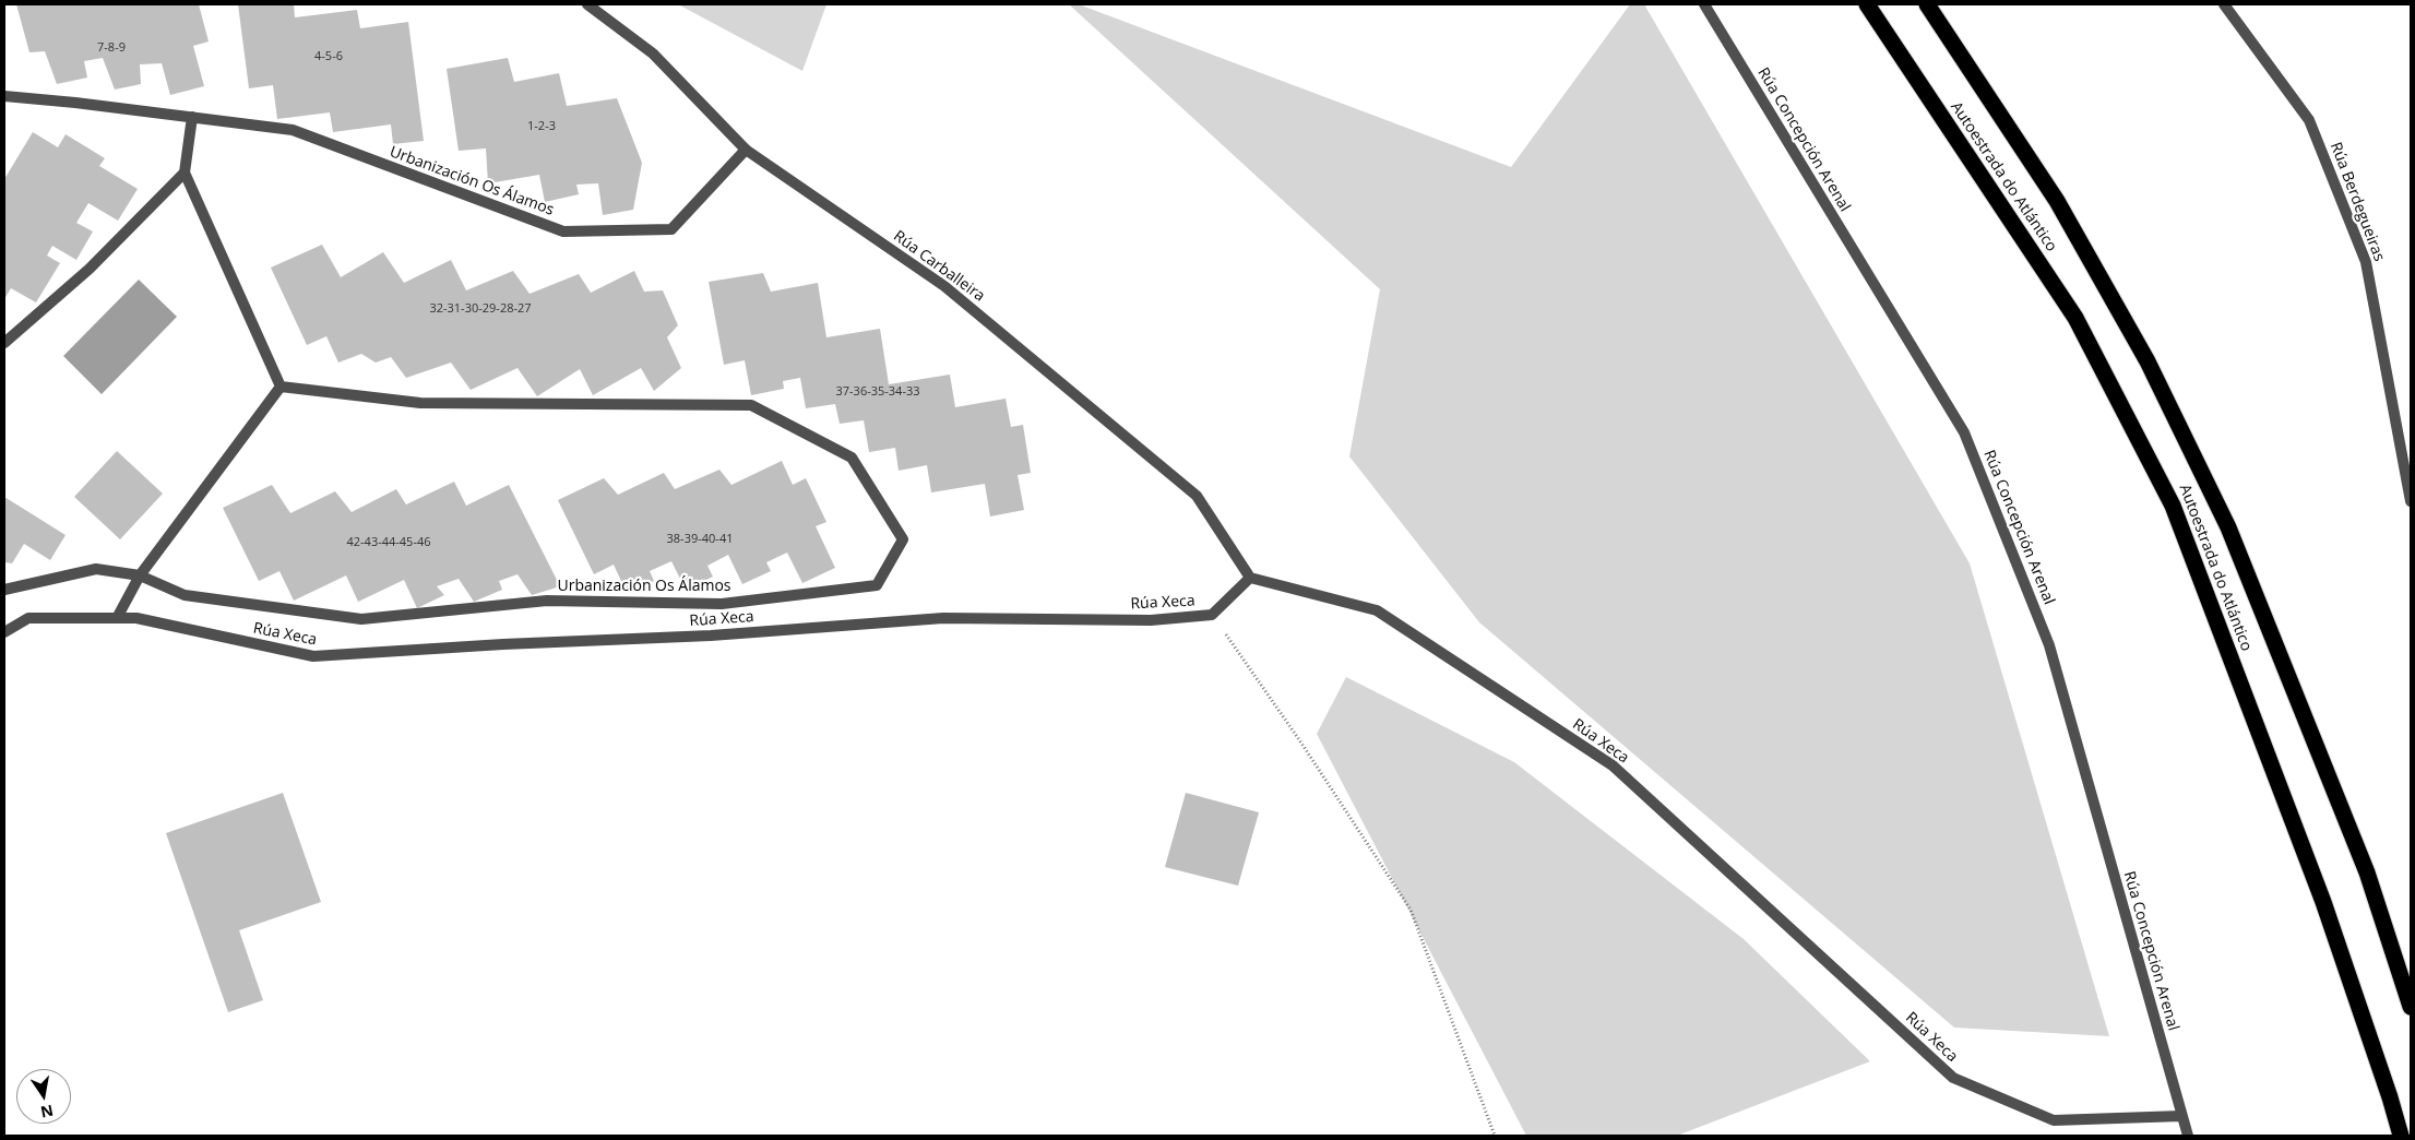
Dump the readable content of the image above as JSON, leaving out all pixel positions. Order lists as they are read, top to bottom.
{
  "streets": {
    "highway": ["Autoestrada do Atlántico"],
    "street": [
      "Rúa Concepción Arenal",
      "Urbanización Os Álamos",
      "Rúa Berdegueiras",
      "Rúa Carballeira",
      "Rúa Xeca"
    ]
  },
  "crossings": [
    ["Rúa Concepción Arenal", "Rúa Xeca"],
    ["Urbanización Os Álamos", "Rúa Carballeira"],
    ["Rúa Carballeira", "Rúa Xeca"]
  ],
  "house_numbers": [
    "7-8-9",
    "4-5-6",
    "1-2-3",
    "32-31-30-29-28-27",
    "37-36-35-34-33",
    "38-39-40-41",
    "42-43-44-45-46"
  ],
  "north": "bottom"
}
